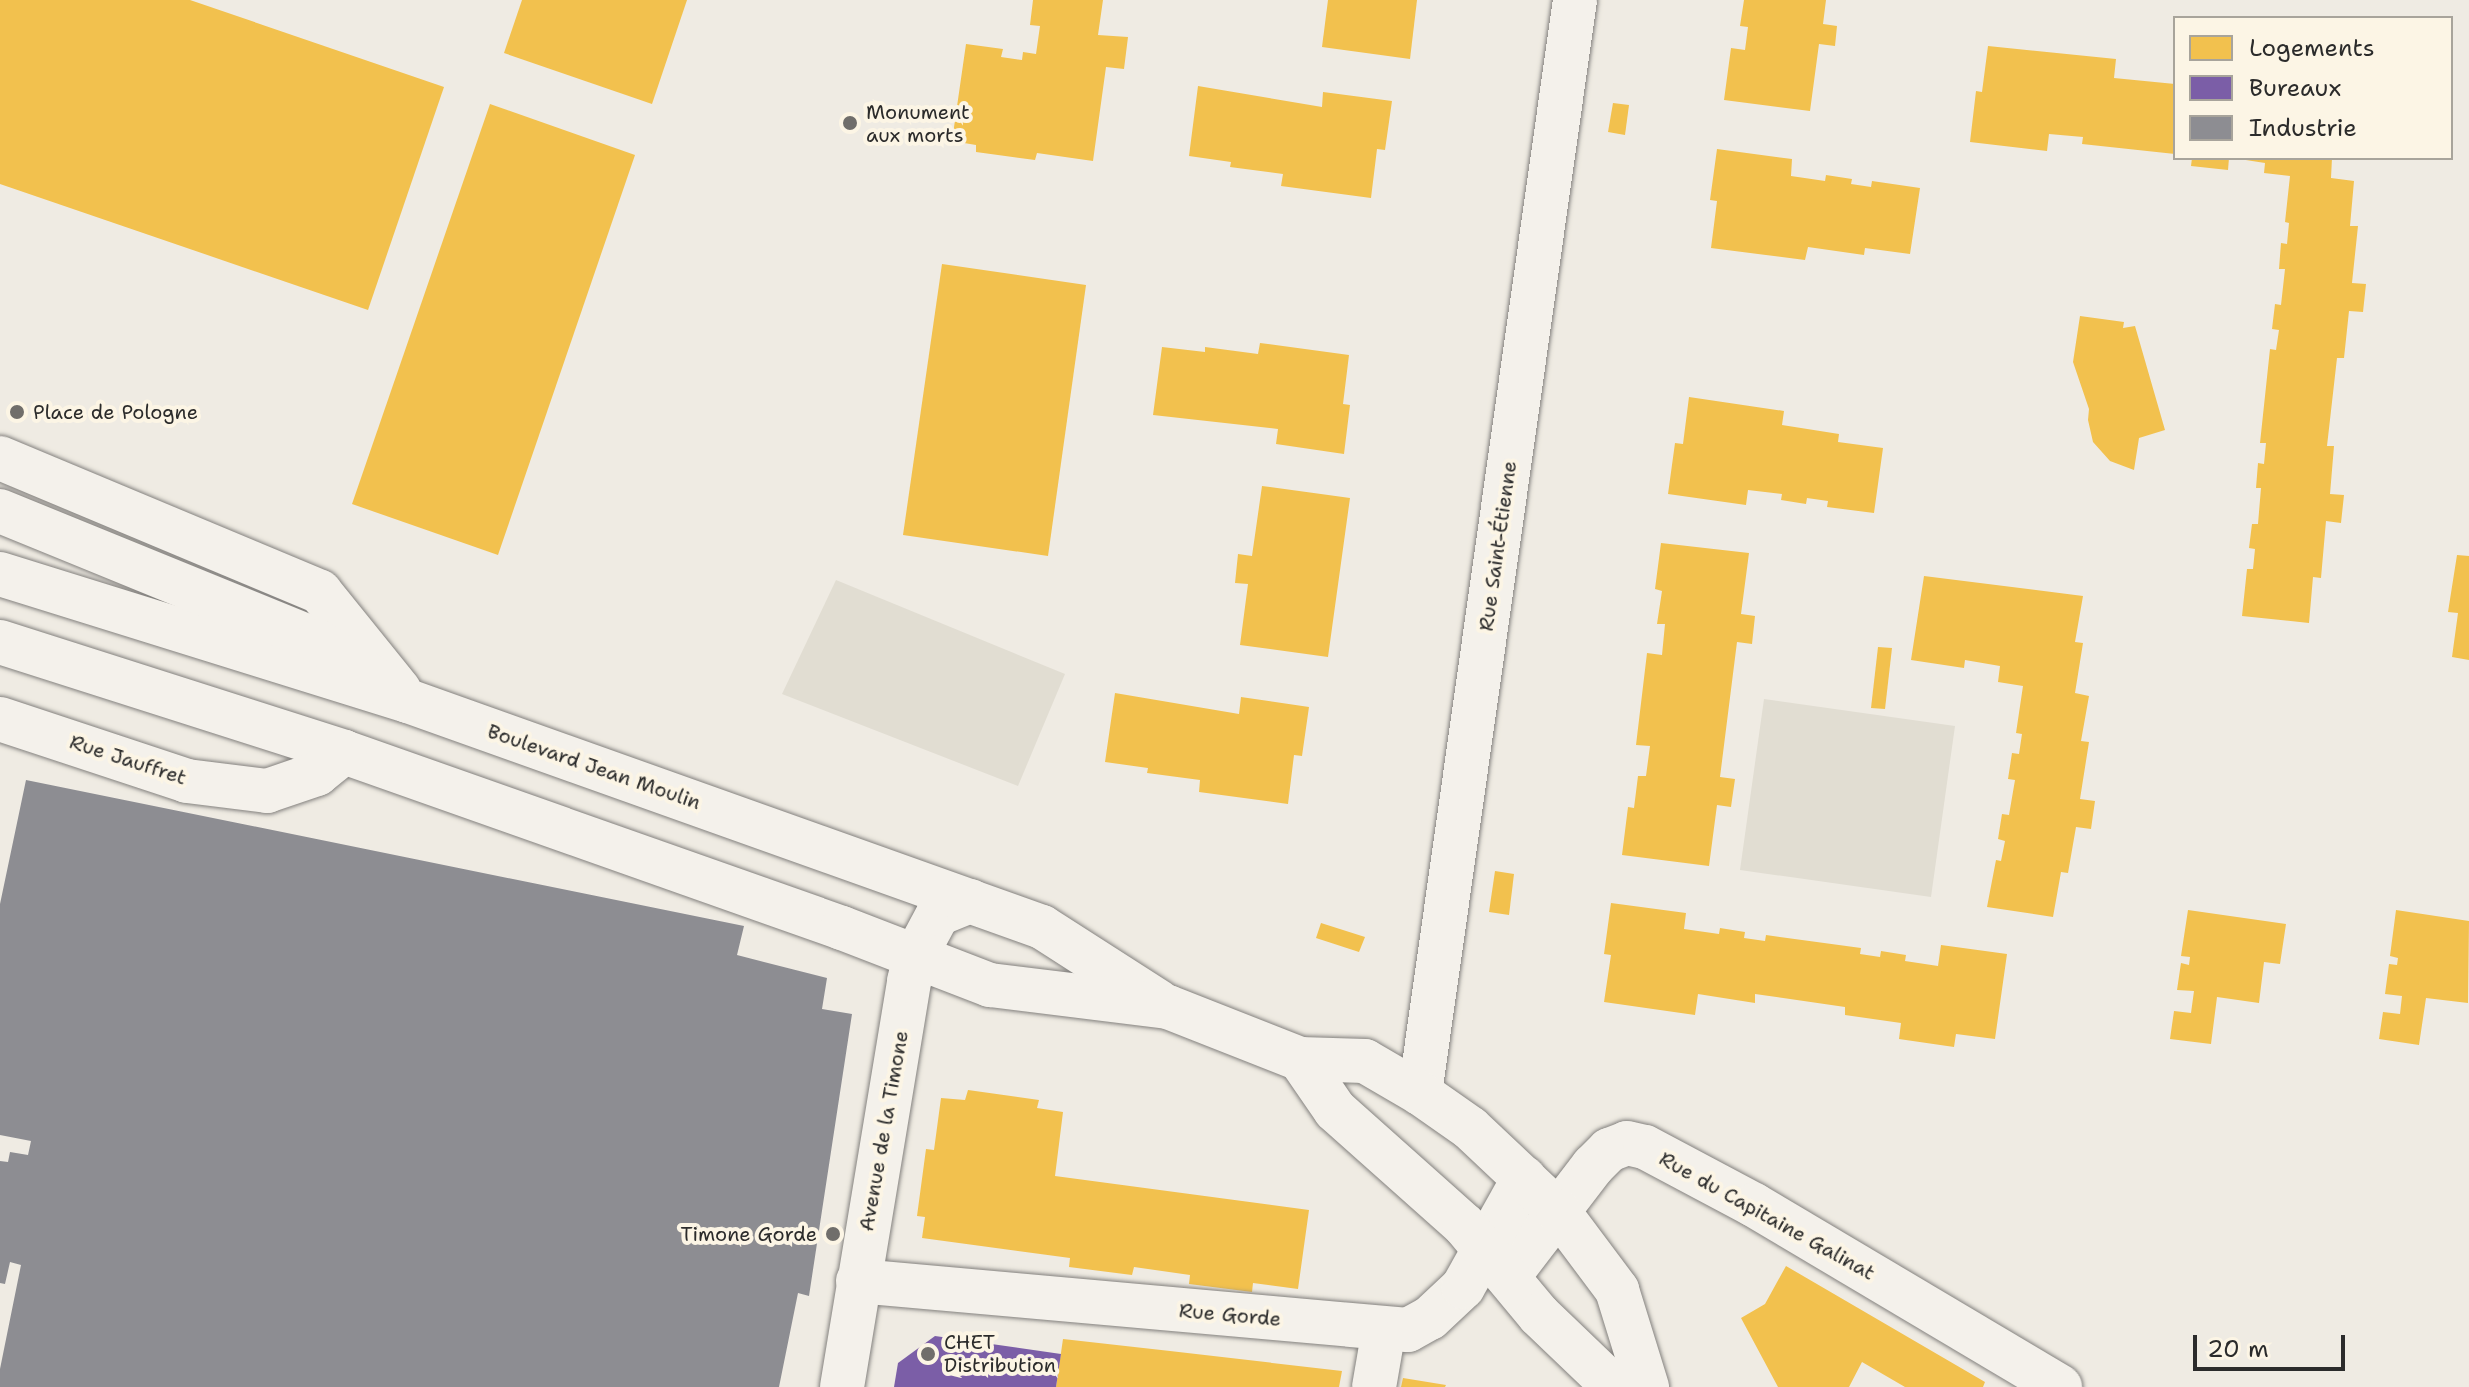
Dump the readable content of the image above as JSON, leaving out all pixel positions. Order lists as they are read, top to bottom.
{
  "streets": {
    "main road": [
      "Rue Saint-Étienne",
      "Rue Jauffret",
      "Boulevard Jean Moulin",
      "Avenue de la Timone",
      "Rue du Capitaine Galinat",
      "Rue Gorde"
    ]
  },
  "crossings": [
    ["Rue Saint-Étienne", "Boulevard Jean Moulin"],
    ["Rue Jauffret", "Boulevard Jean Moulin"],
    ["Boulevard Jean Moulin", "Avenue de la Timone"],
    ["Boulevard Jean Moulin", "Rue du Capitaine Galinat"],
    ["Boulevard Jean Moulin", "Rue Gorde"],
    ["Avenue de la Timone", "Rue Gorde"],
    ["Rue du Capitaine Galinat", "Rue Gorde"]
  ],
  "places": [
    "Monument aux morts",
    "Place de Pologne",
    "Timone Gorde",
    "CHET Distribution"
  ],
  "legend": ["Logements", "Bureaux", "Industrie"],
  "scale_bar": "20 m"
}
